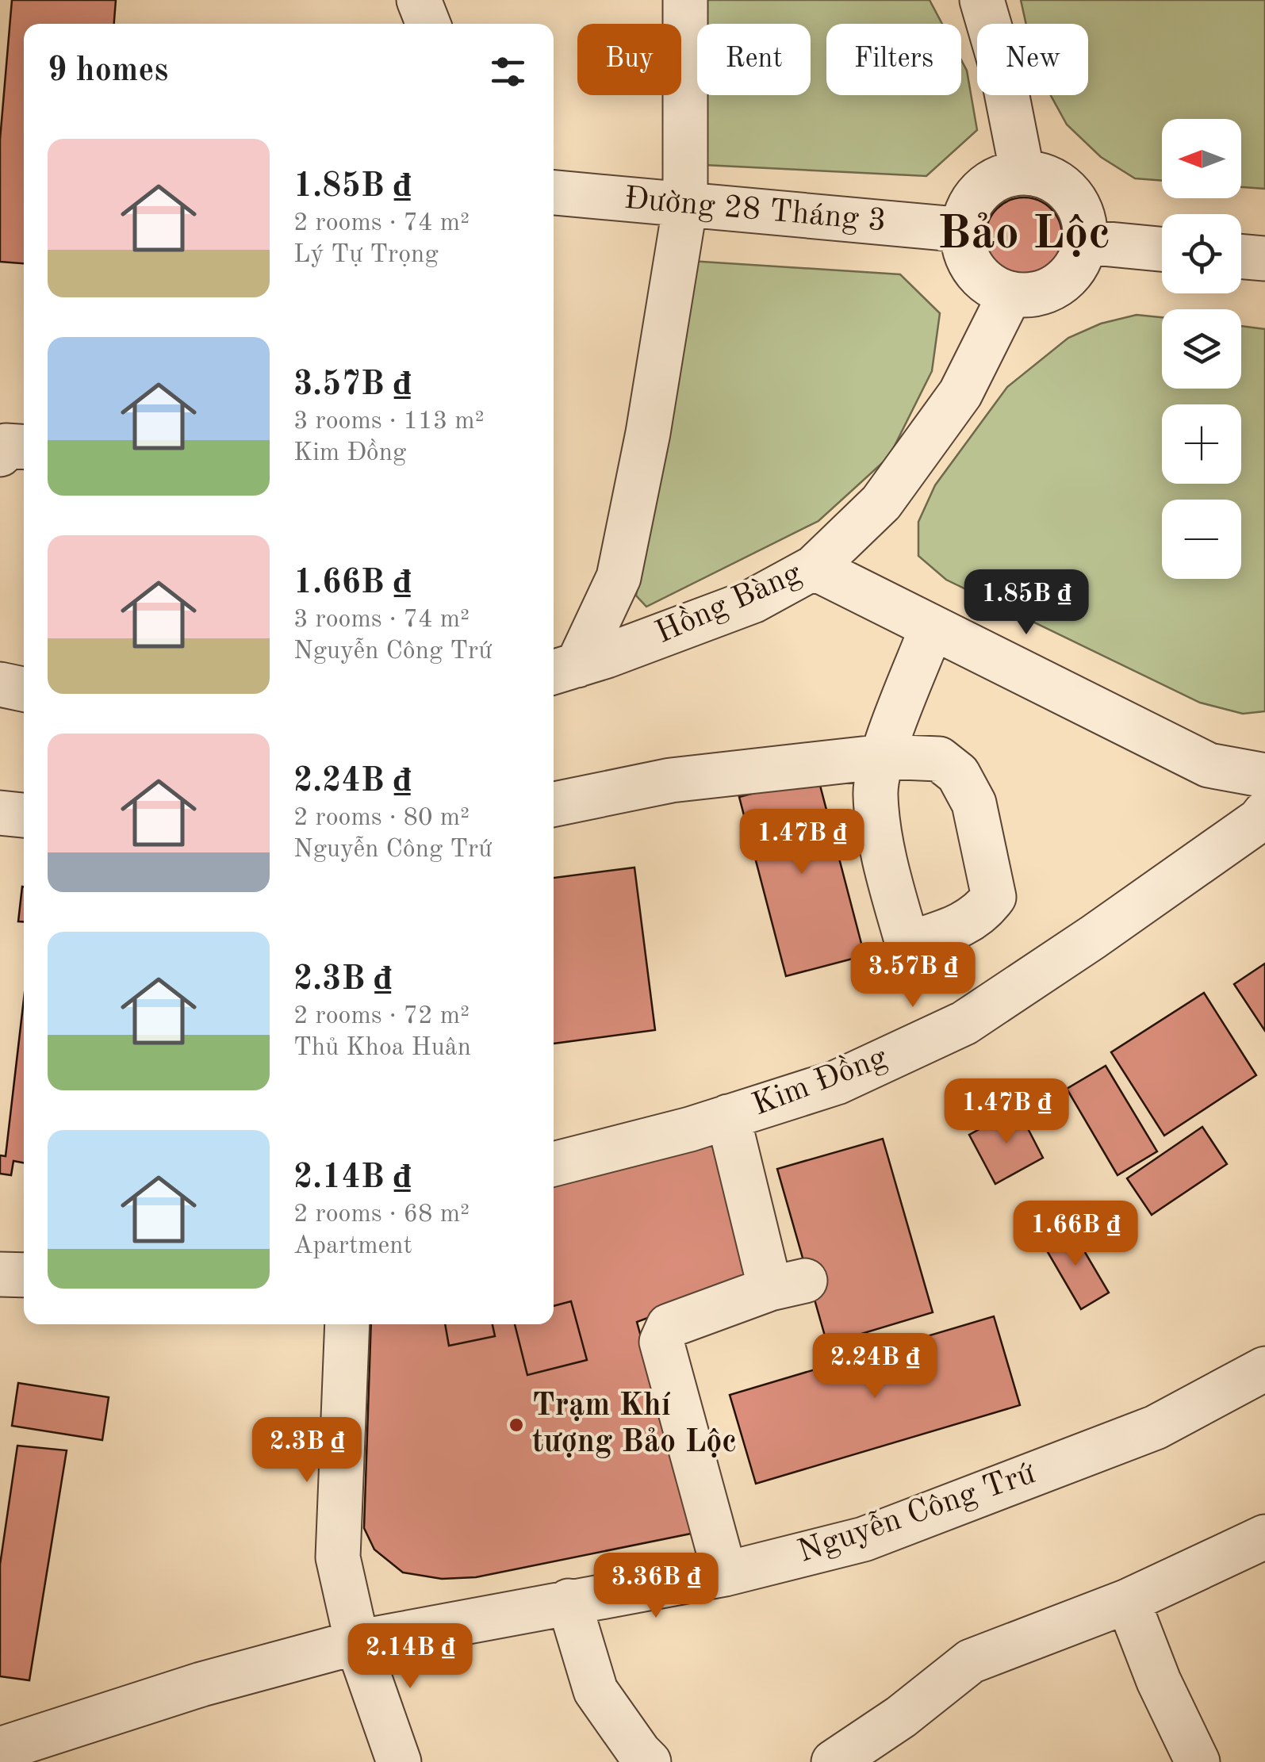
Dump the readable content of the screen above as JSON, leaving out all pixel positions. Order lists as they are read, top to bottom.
{
  "streets": {
    "street": [
      "Đường 28 Tháng 3",
      "Hồng Bàng",
      "Kim Đồng",
      "Nguyễn Công Trứ"
    ]
  },
  "crossings": [
    ["Đường 28 Tháng 3", "Hồng Bàng"]
  ],
  "districts": ["Bảo Lộc"],
  "places": ["Trạm Khí tượng Bảo Lộc"],
  "north": "left",
  "page": {
    "chip": [
      "Buy",
      "Rent",
      "Filters",
      "New"
    ],
    "heading": "9 homes",
    "map_buttons": ["+", "−"],
    "list": [
      {
        "name": "1.85B ₫",
        "note": "2 rooms · 74 m² · Lý Tự Trọng"
      },
      {
        "name": "3.57B ₫",
        "note": "3 rooms · 113 m² · Kim Đồng"
      },
      {
        "name": "1.66B ₫",
        "note": "3 rooms · 74 m² · Nguyễn Công Trứ"
      },
      {
        "name": "2.24B ₫",
        "note": "2 rooms · 80 m² · Nguyễn Công Trứ"
      },
      {
        "name": "2.3B ₫",
        "note": "2 rooms · 72 m² · Thủ Khoa Huân"
      },
      {
        "name": "2.14B ₫",
        "note": "2 rooms · 68 m² · Apartment"
      }
    ],
    "price": [
      "1.85B ₫",
      "1.47B ₫",
      "3.57B ₫",
      "1.47B ₫",
      "1.66B ₫",
      "2.24B ₫",
      "2.3B ₫",
      "3.36B ₫",
      "2.14B ₫"
    ]
  }
}
